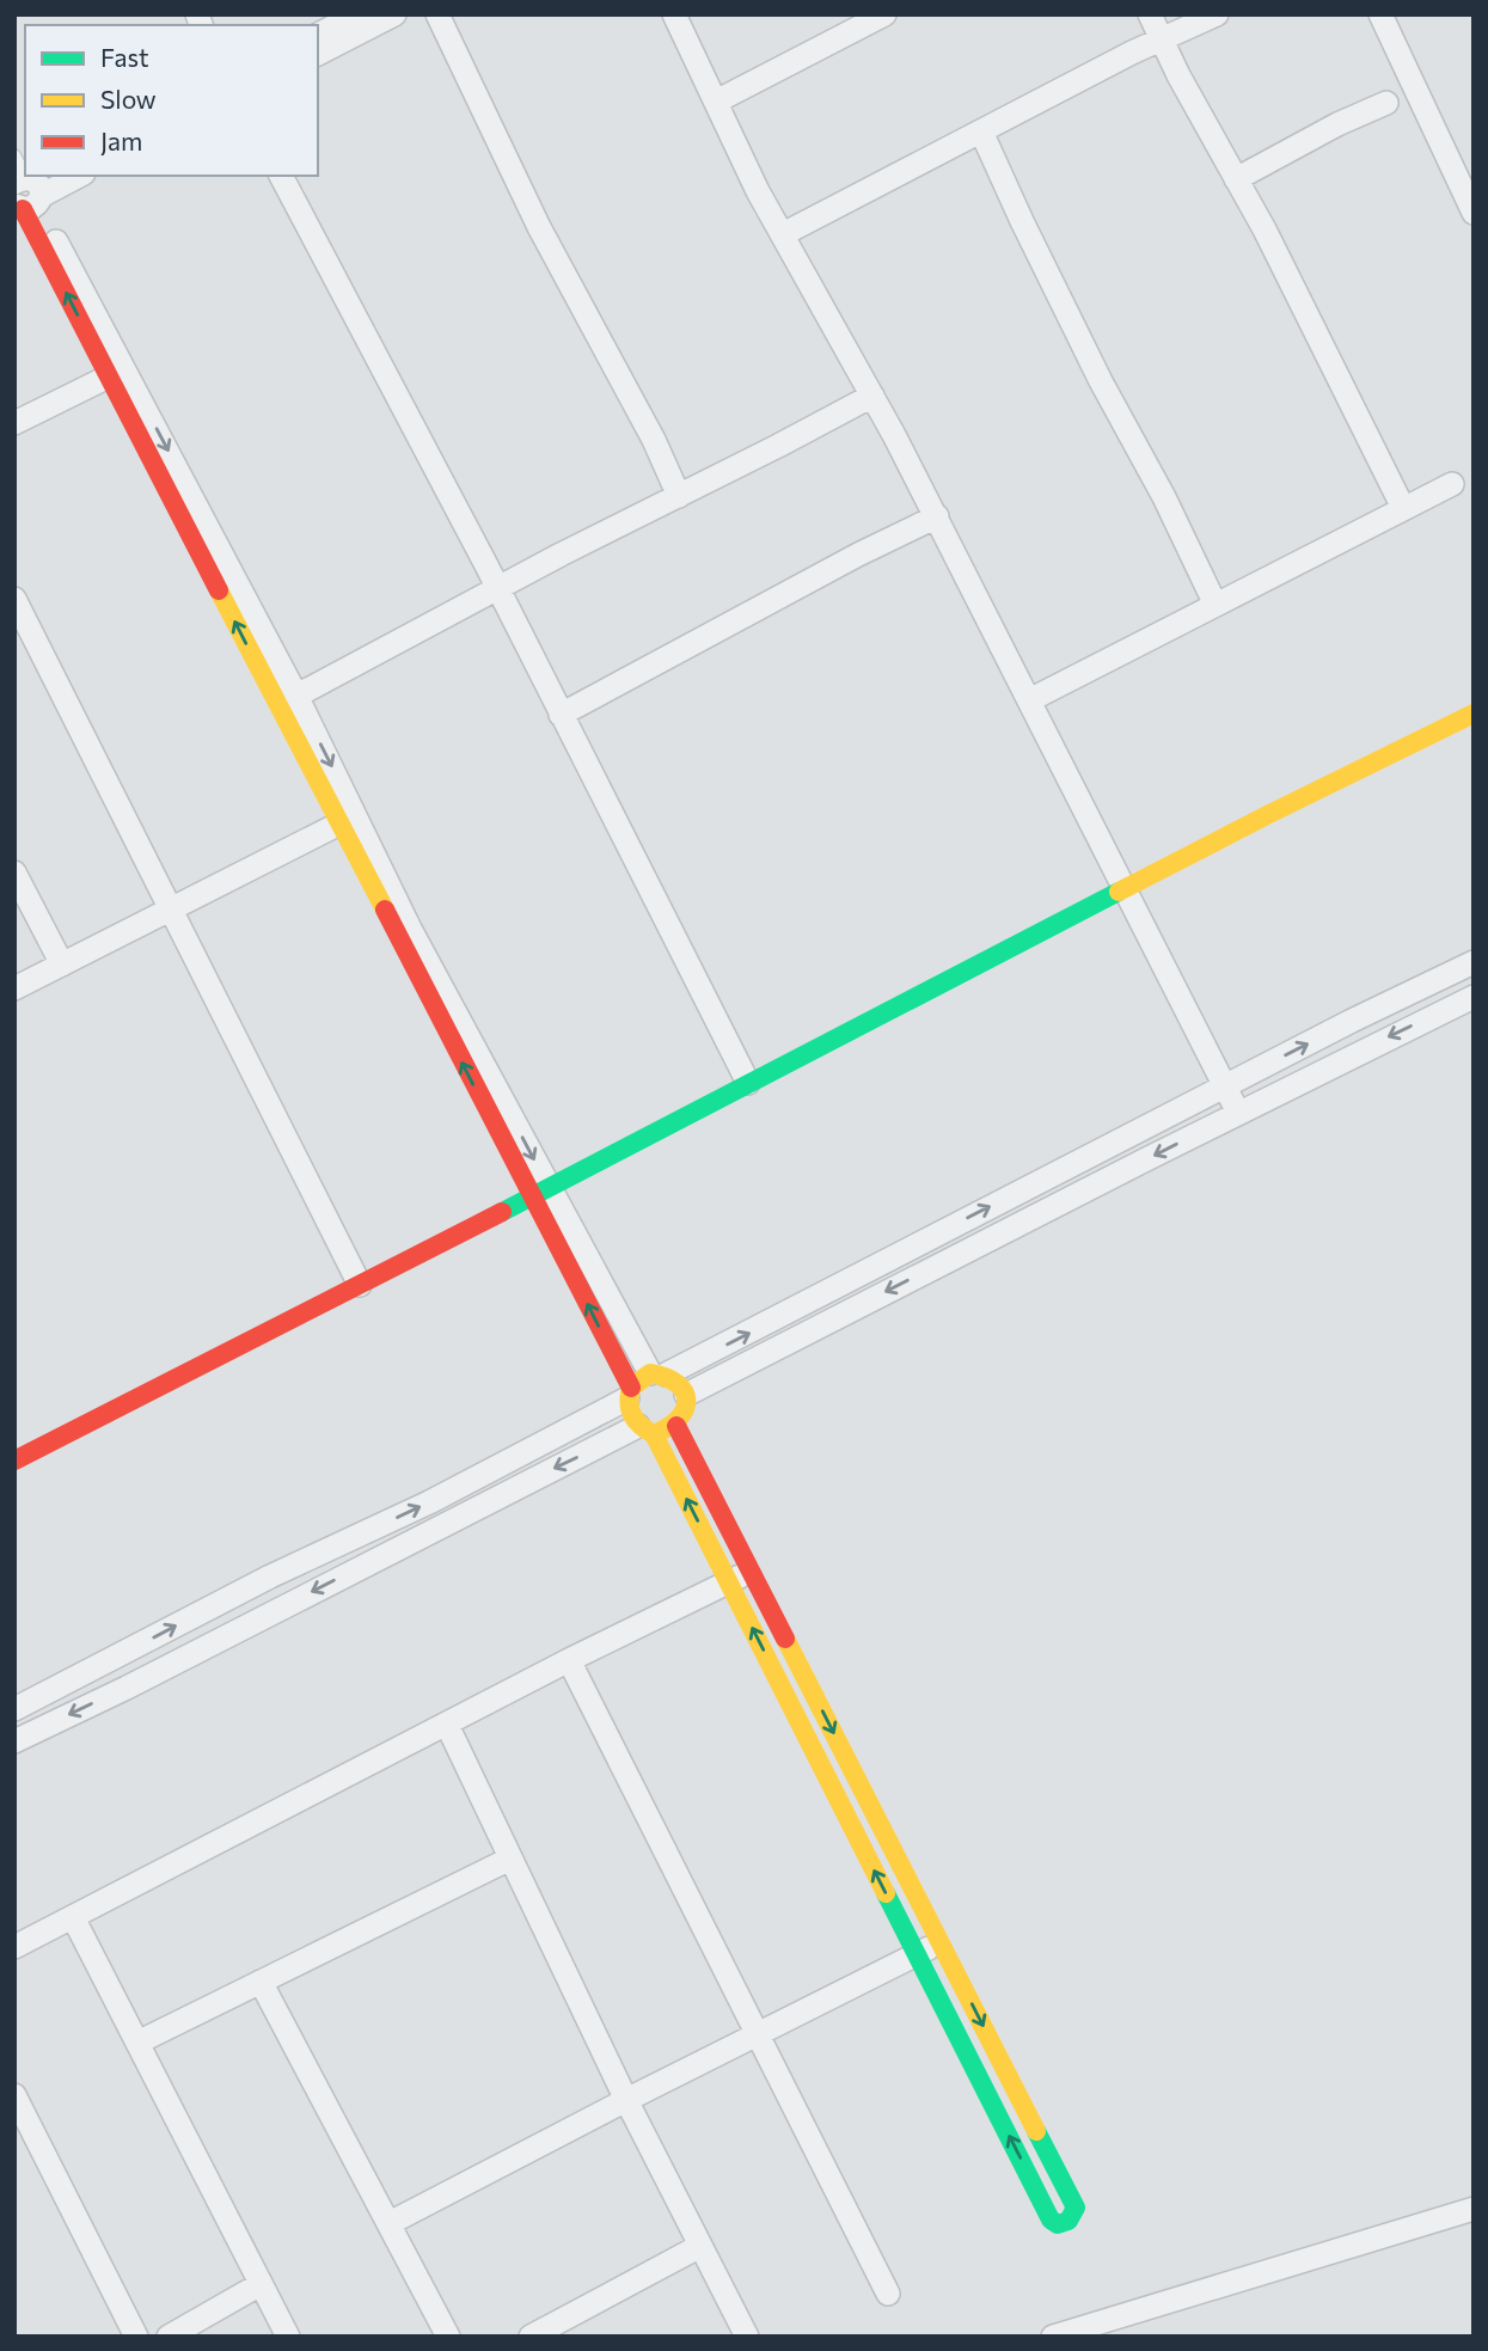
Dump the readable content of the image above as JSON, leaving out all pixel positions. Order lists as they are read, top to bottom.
{
  "legend": ["Fast", "Slow", "Jam"]
}
